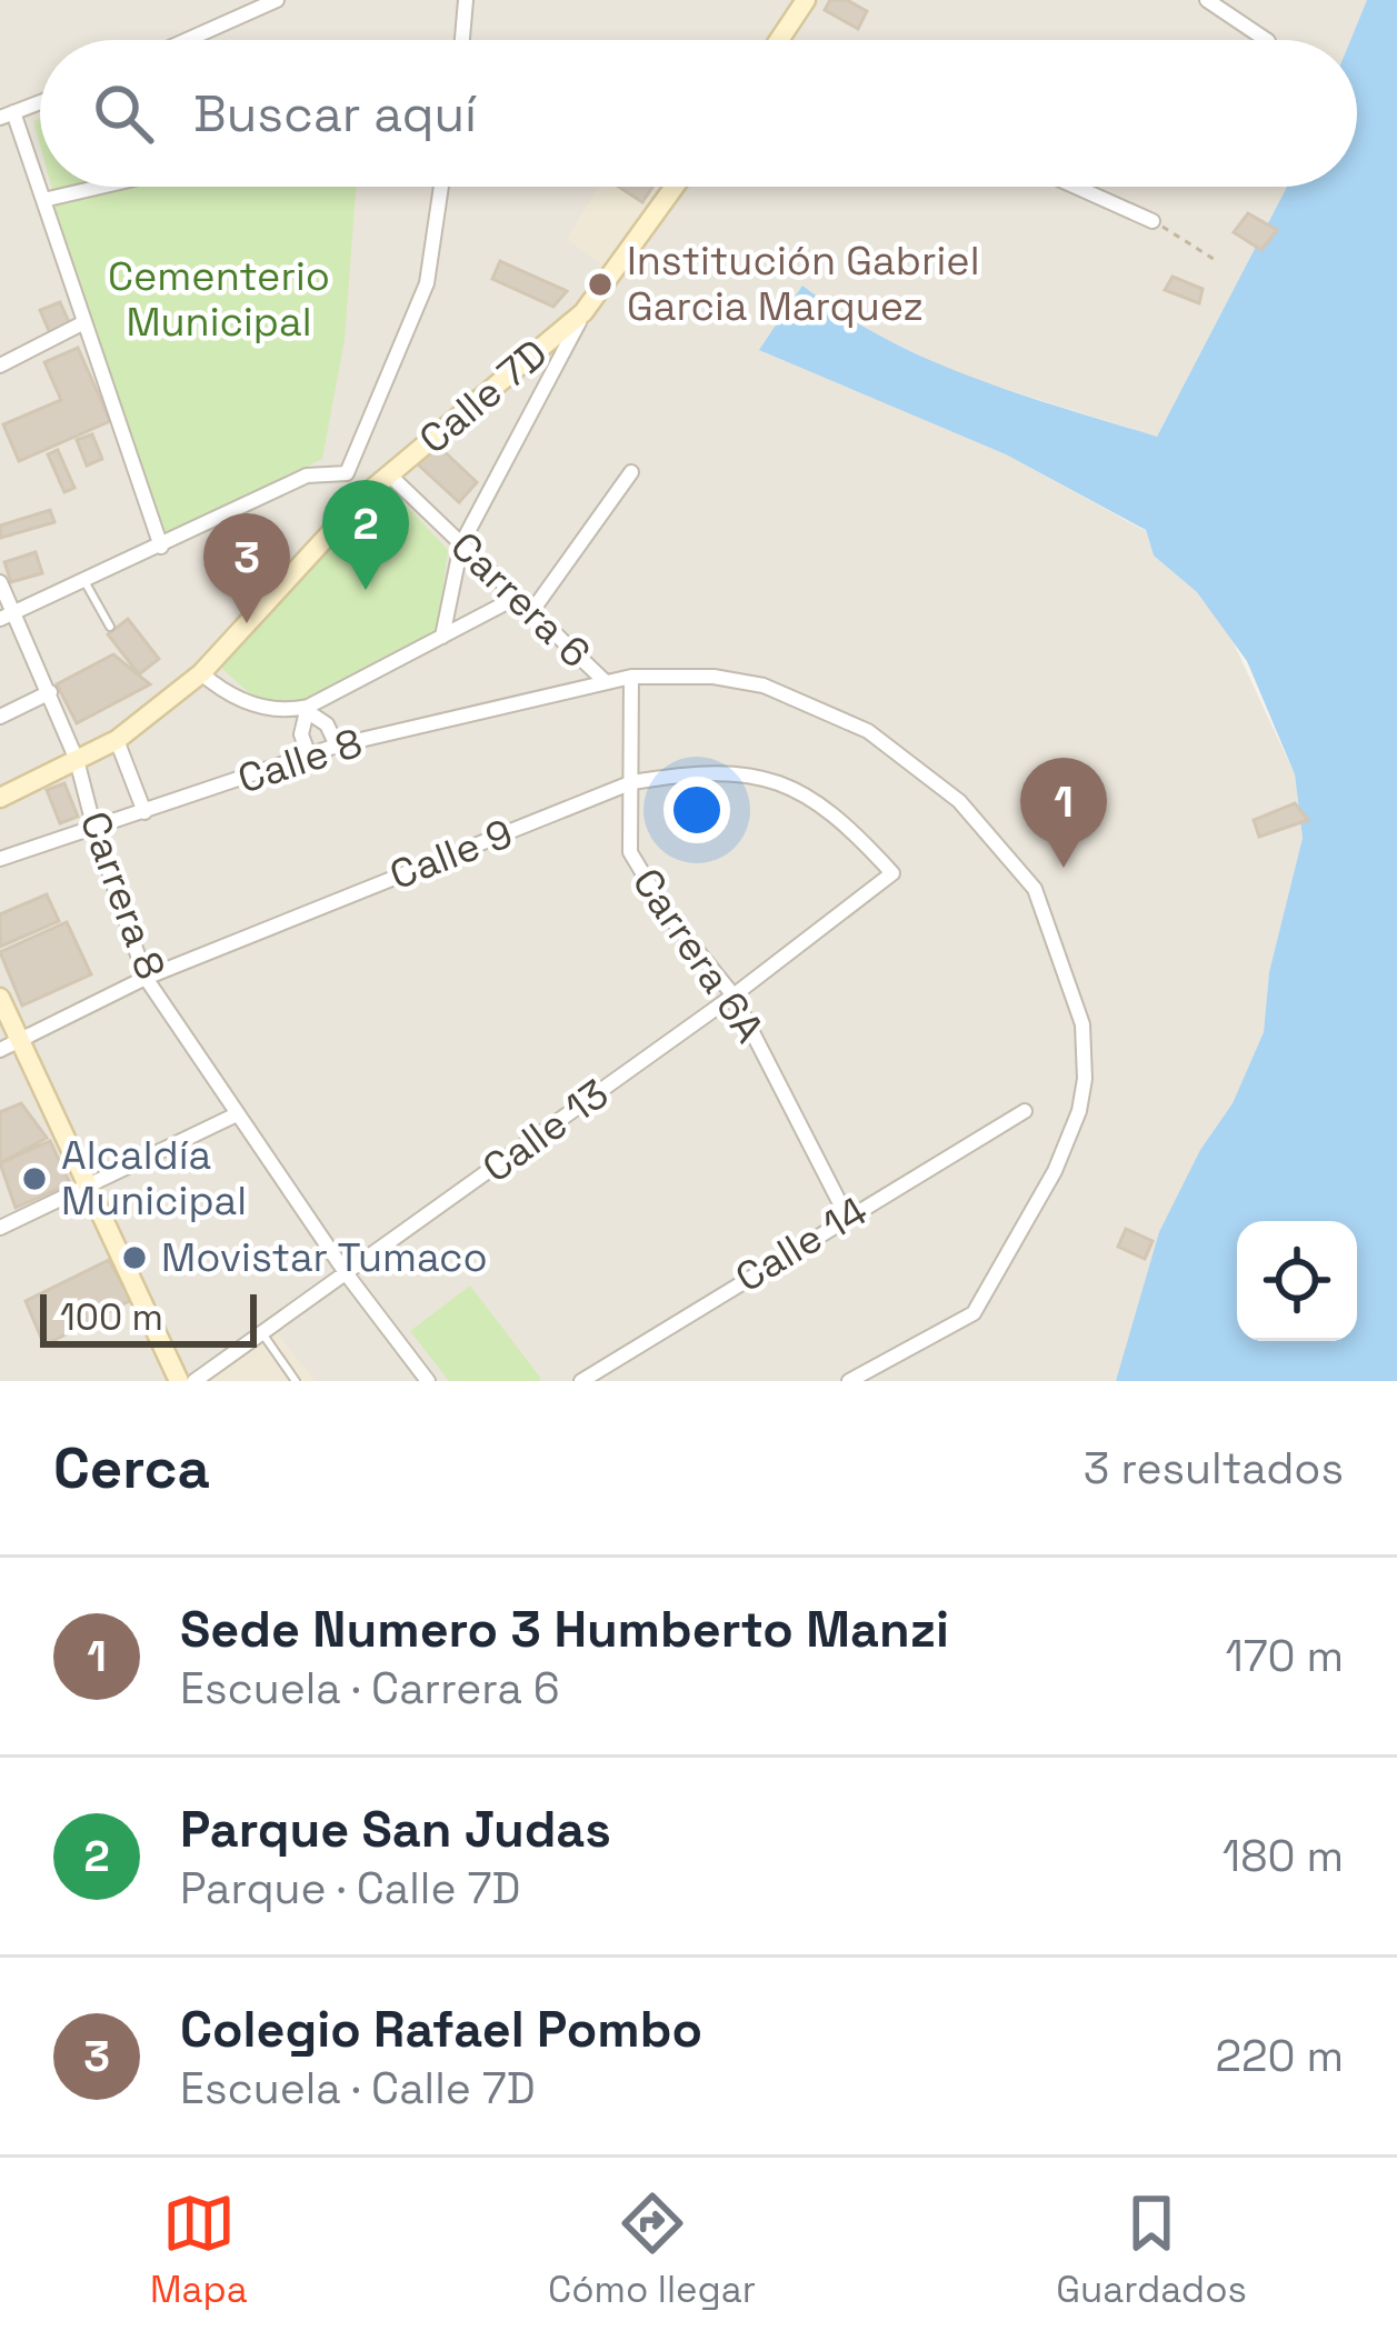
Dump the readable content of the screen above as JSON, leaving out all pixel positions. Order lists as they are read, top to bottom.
{
  "streets": {
    "main road": ["Calle 7D"],
    "street": [
      "Carrera 6",
      "Calle 8",
      "Calle 9",
      "Carrera 8",
      "Carrera 6A",
      "Calle 13",
      "Calle 14"
    ]
  },
  "crossings": [
    ["Calle 7D", "Carrera 6"],
    ["Calle 7D", "Carrera 8"],
    ["Carrera 6", "Calle 8"],
    ["Carrera 6", "Carrera 6A"],
    ["Calle 8", "Carrera 8"],
    ["Calle 9", "Carrera 8"],
    ["Calle 9", "Carrera 6A"],
    ["Calle 9", "Calle 13"],
    ["Carrera 8", "Calle 13"],
    ["Carrera 6A", "Calle 13"],
    ["Carrera 6A", "Calle 14"]
  ],
  "parks": ["Cementerio Municipal"],
  "places": ["Institución Gabriel Garcia Marquez", "Alcaldía Municipal", "Movistar Tumaco"],
  "scale_bar": "100 m",
  "page": {
    "search": "Buscar aquí",
    "pins": ["2", "3", "1"],
    "scale": "100 m",
    "heading": ["Cerca", "3 resultados"],
    "list": [
      {
        "mark": "1",
        "name": "Sede Numero 3 Humberto Manzi",
        "note": "Escuela · Carrera 6",
        "value": "170 m"
      },
      {
        "mark": "2",
        "name": "Parque San Judas",
        "note": "Parque · Calle 7D",
        "value": "180 m"
      },
      {
        "mark": "3",
        "name": "Colegio Rafael Pombo",
        "note": "Escuela · Calle 7D",
        "value": "220 m"
      }
    ],
    "nav": ["Mapa", "Cómo llegar", "Guardados"]
  }
}
